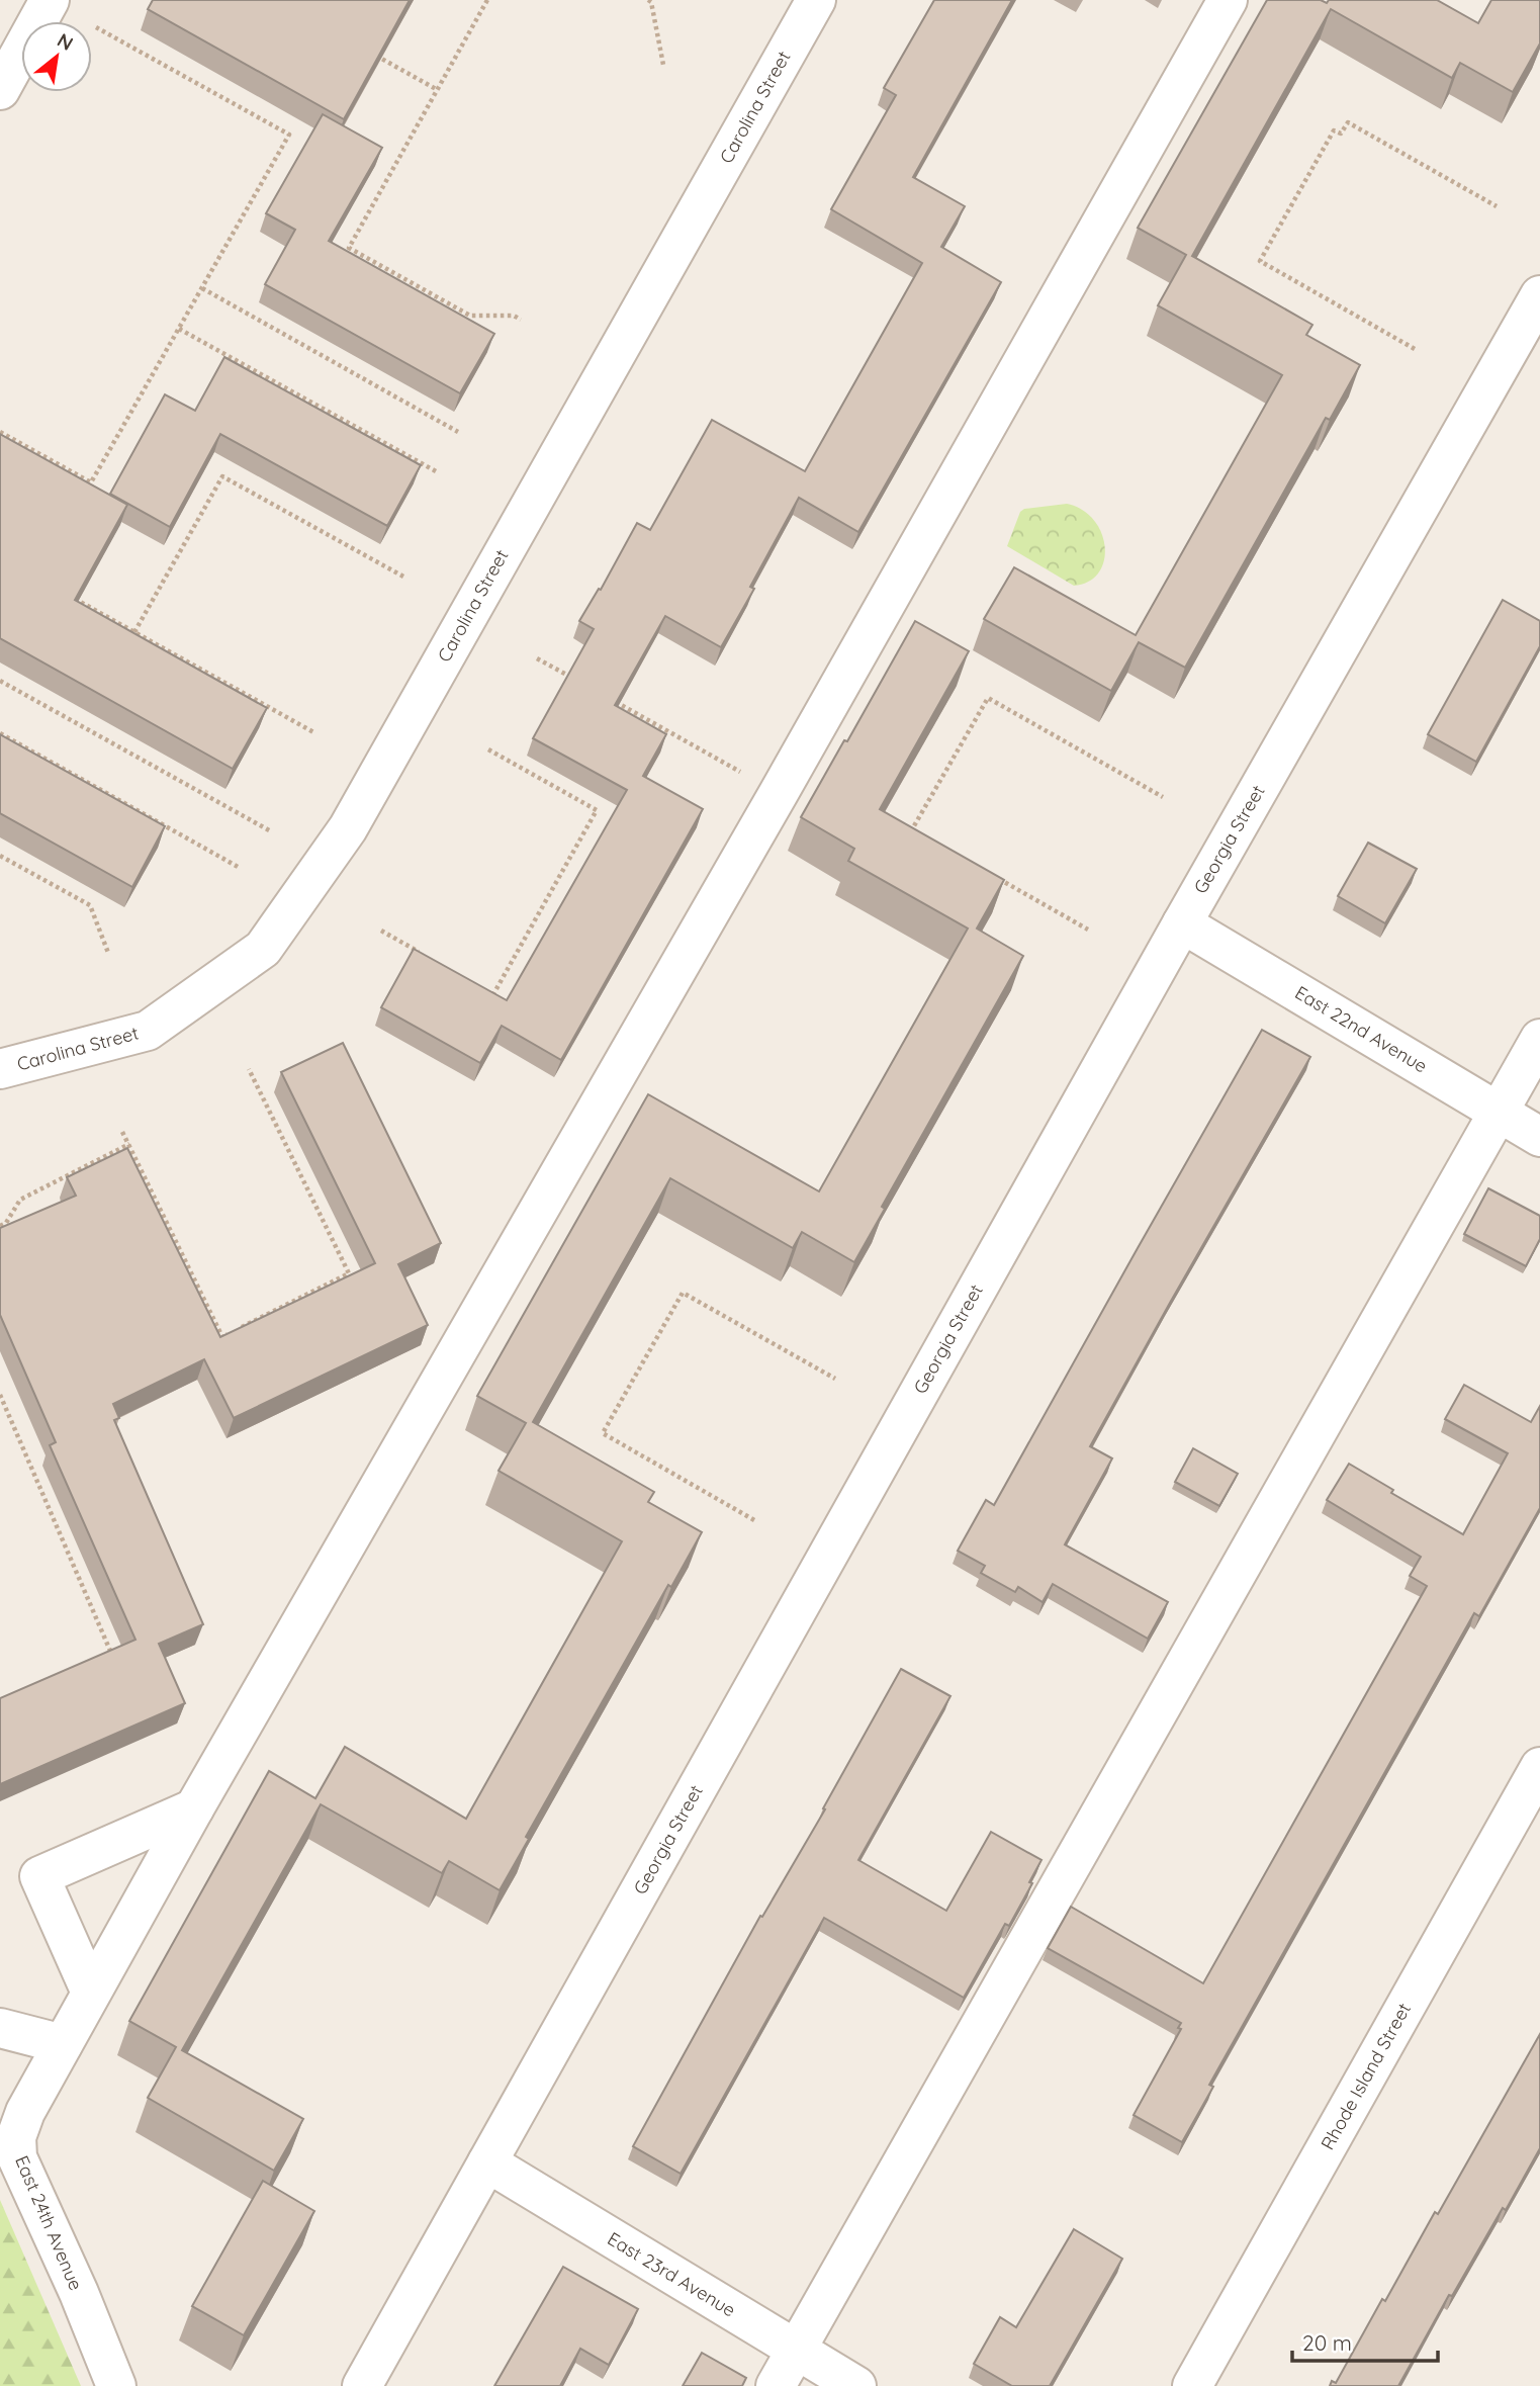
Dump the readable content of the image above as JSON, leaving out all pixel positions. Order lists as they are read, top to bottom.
{
  "streets": {
    "street": [
      "Carolina Street",
      "Georgia Street",
      "East 22nd Avenue",
      "Rhode Island Street",
      "East 24th Avenue",
      "East 23rd Avenue"
    ]
  },
  "crossings": [
    ["Georgia Street", "East 22nd Avenue"],
    ["Georgia Street", "East 23rd Avenue"]
  ],
  "scale_bar": "20 m",
  "north": "top right"
}
